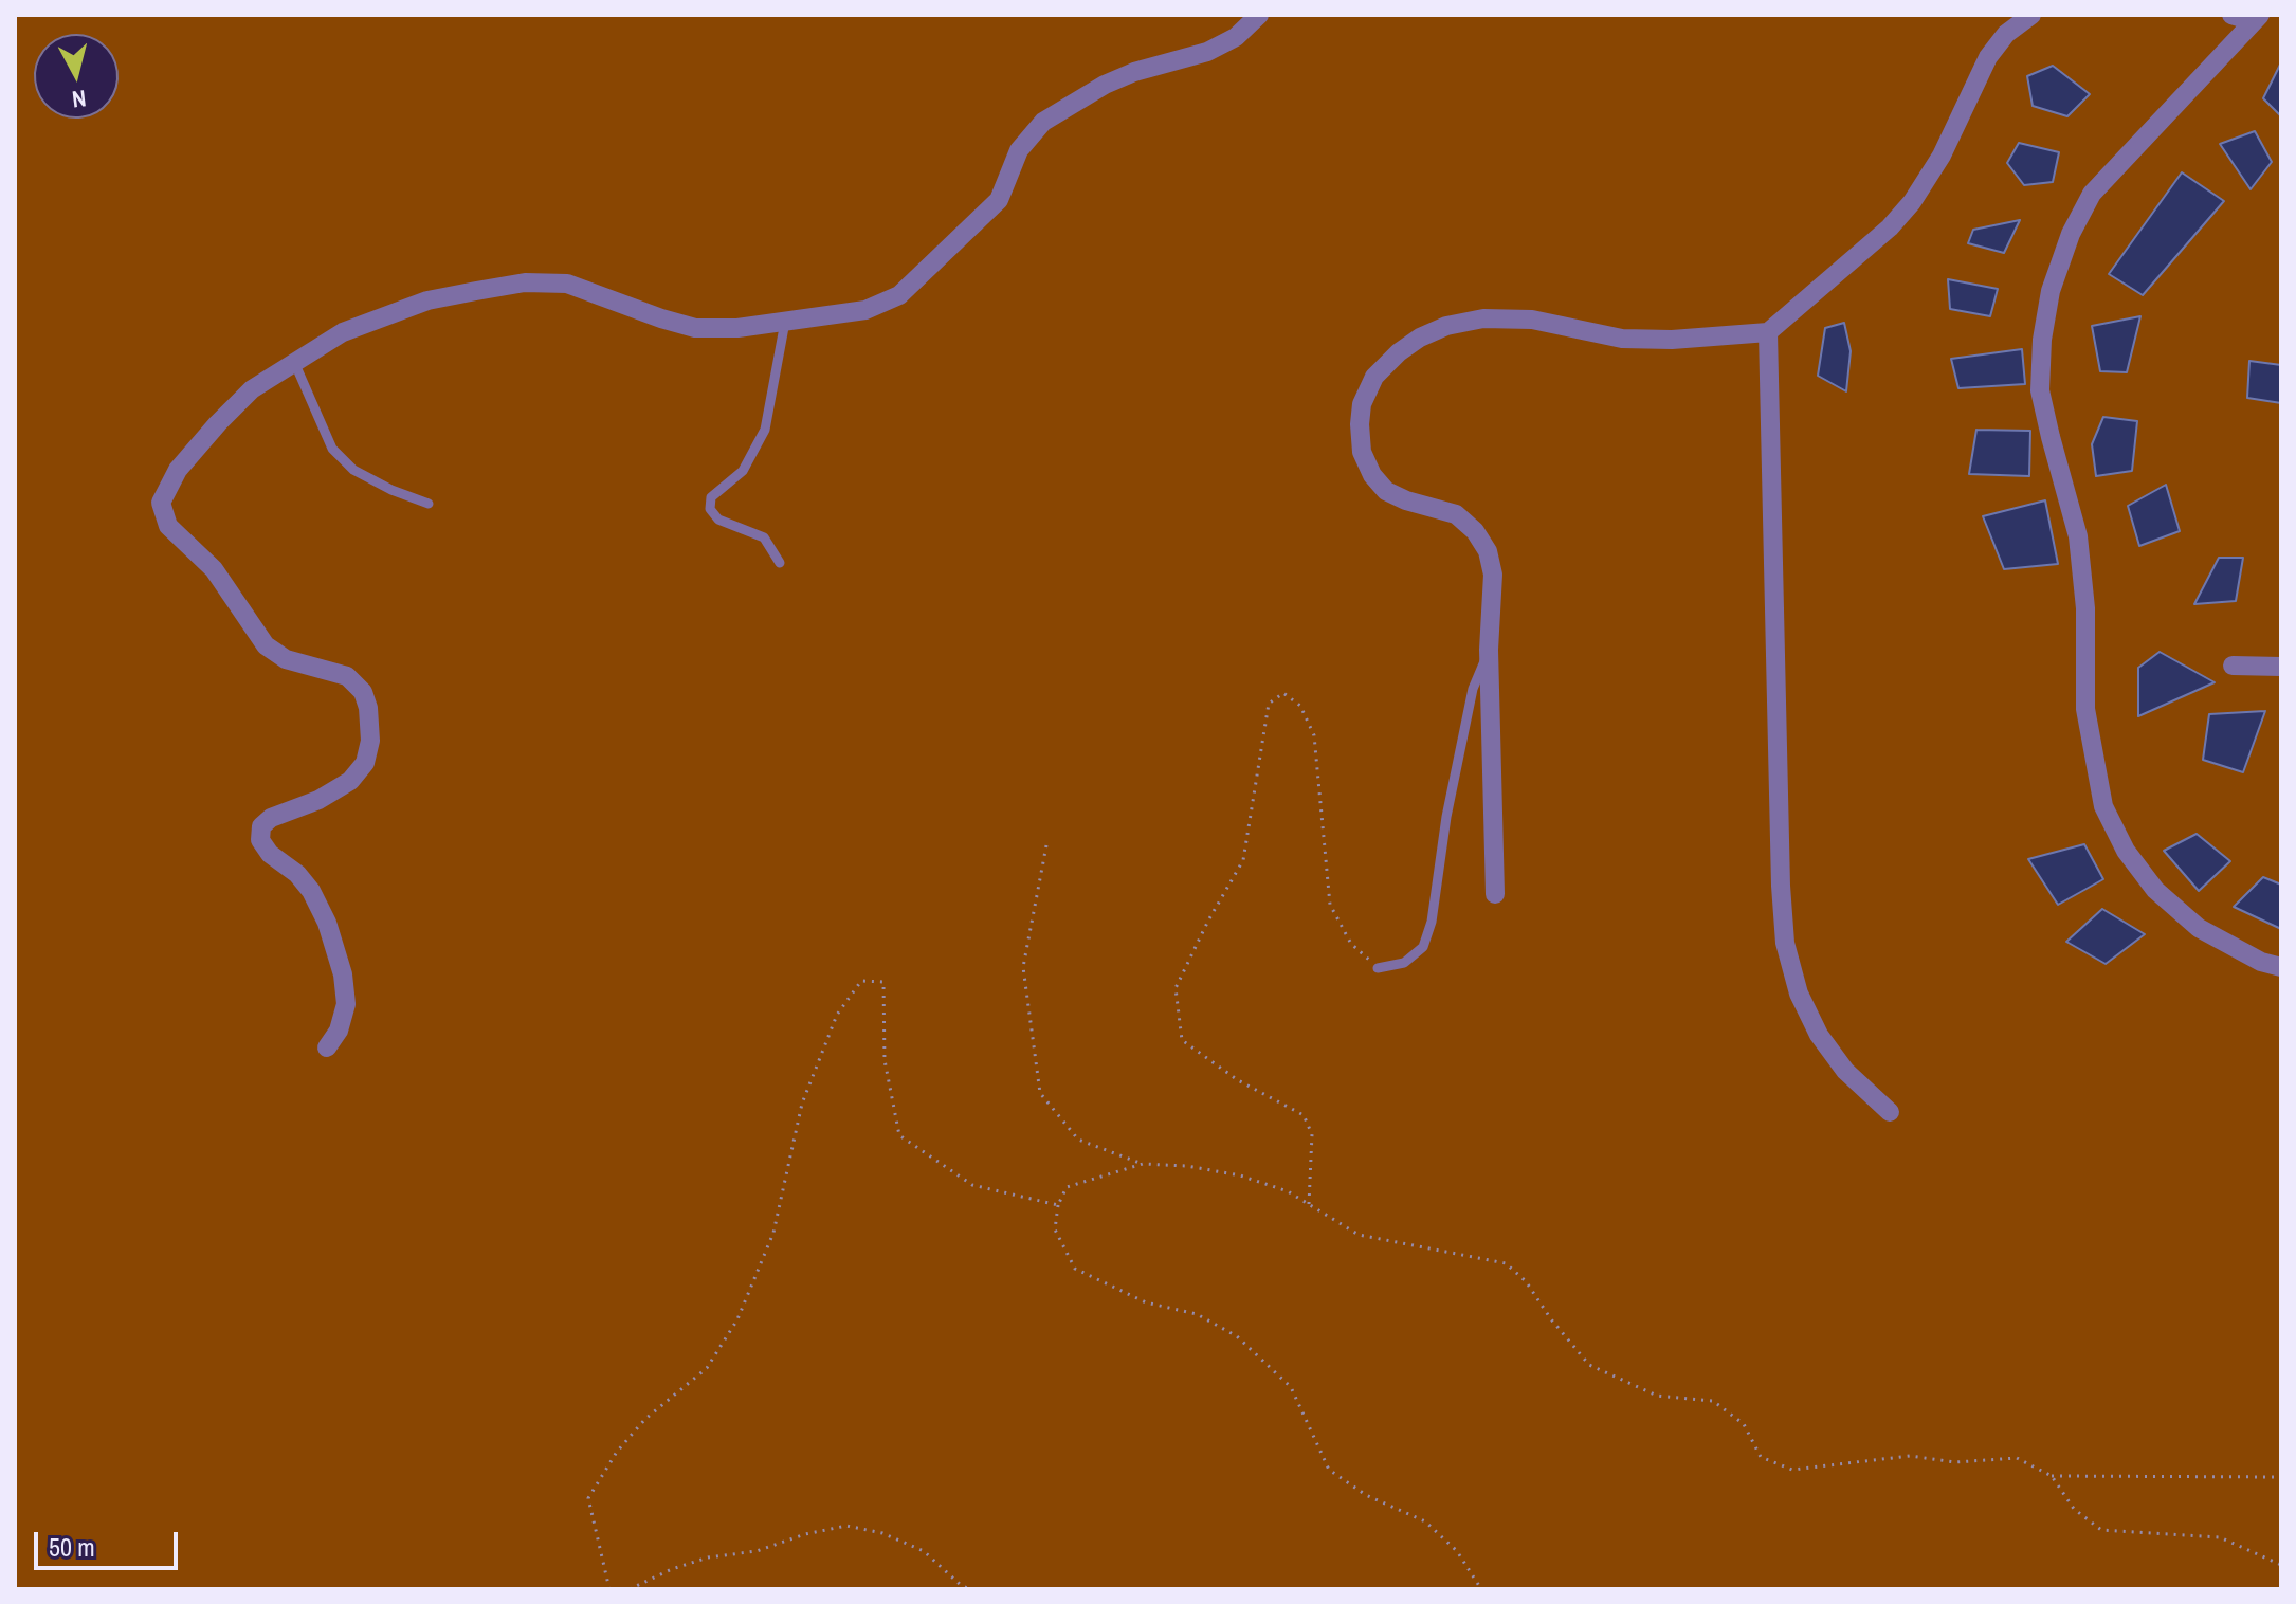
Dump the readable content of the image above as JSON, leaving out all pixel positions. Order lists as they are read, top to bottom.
{
  "scale_bar": "50 m",
  "north": "bottom"
}
